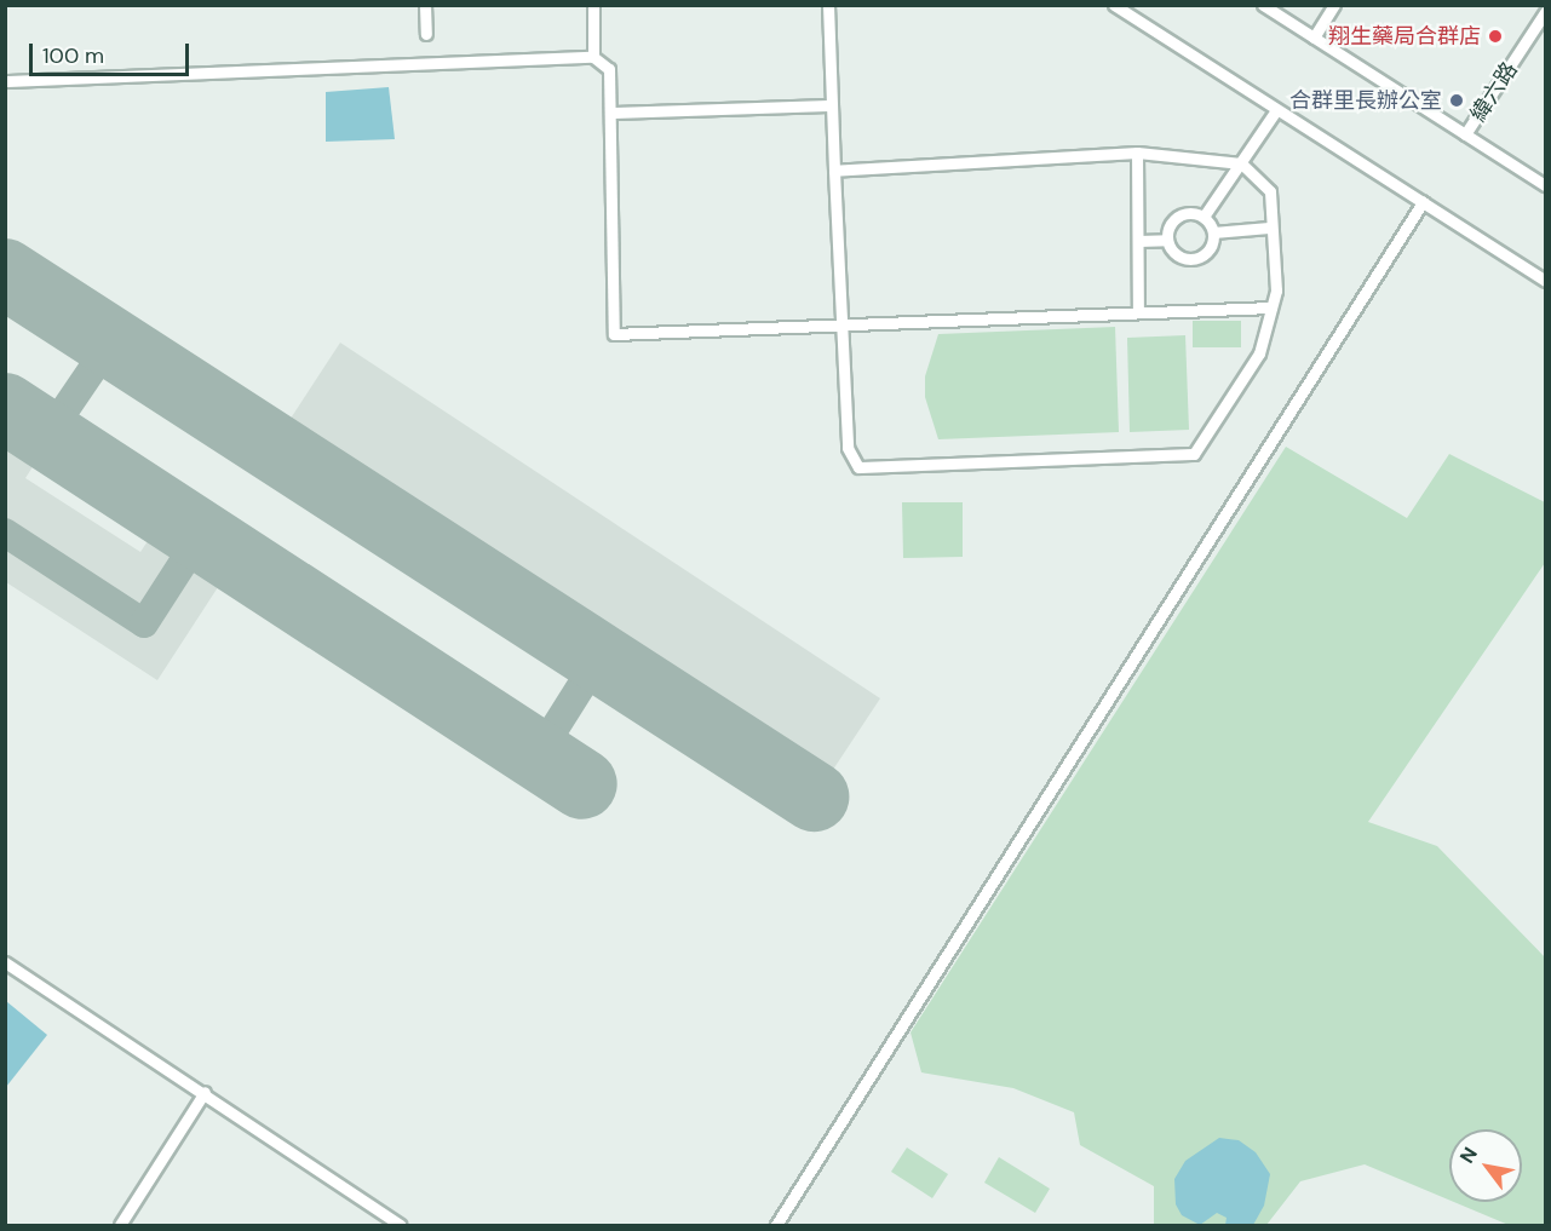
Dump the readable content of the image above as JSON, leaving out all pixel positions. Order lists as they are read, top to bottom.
{
  "streets": {
    "street": ["緯六路"]
  },
  "places": ["翔生藥局合群店", "合群里長辦公室"],
  "scale_bar": "100 m",
  "north": "top left"
}
